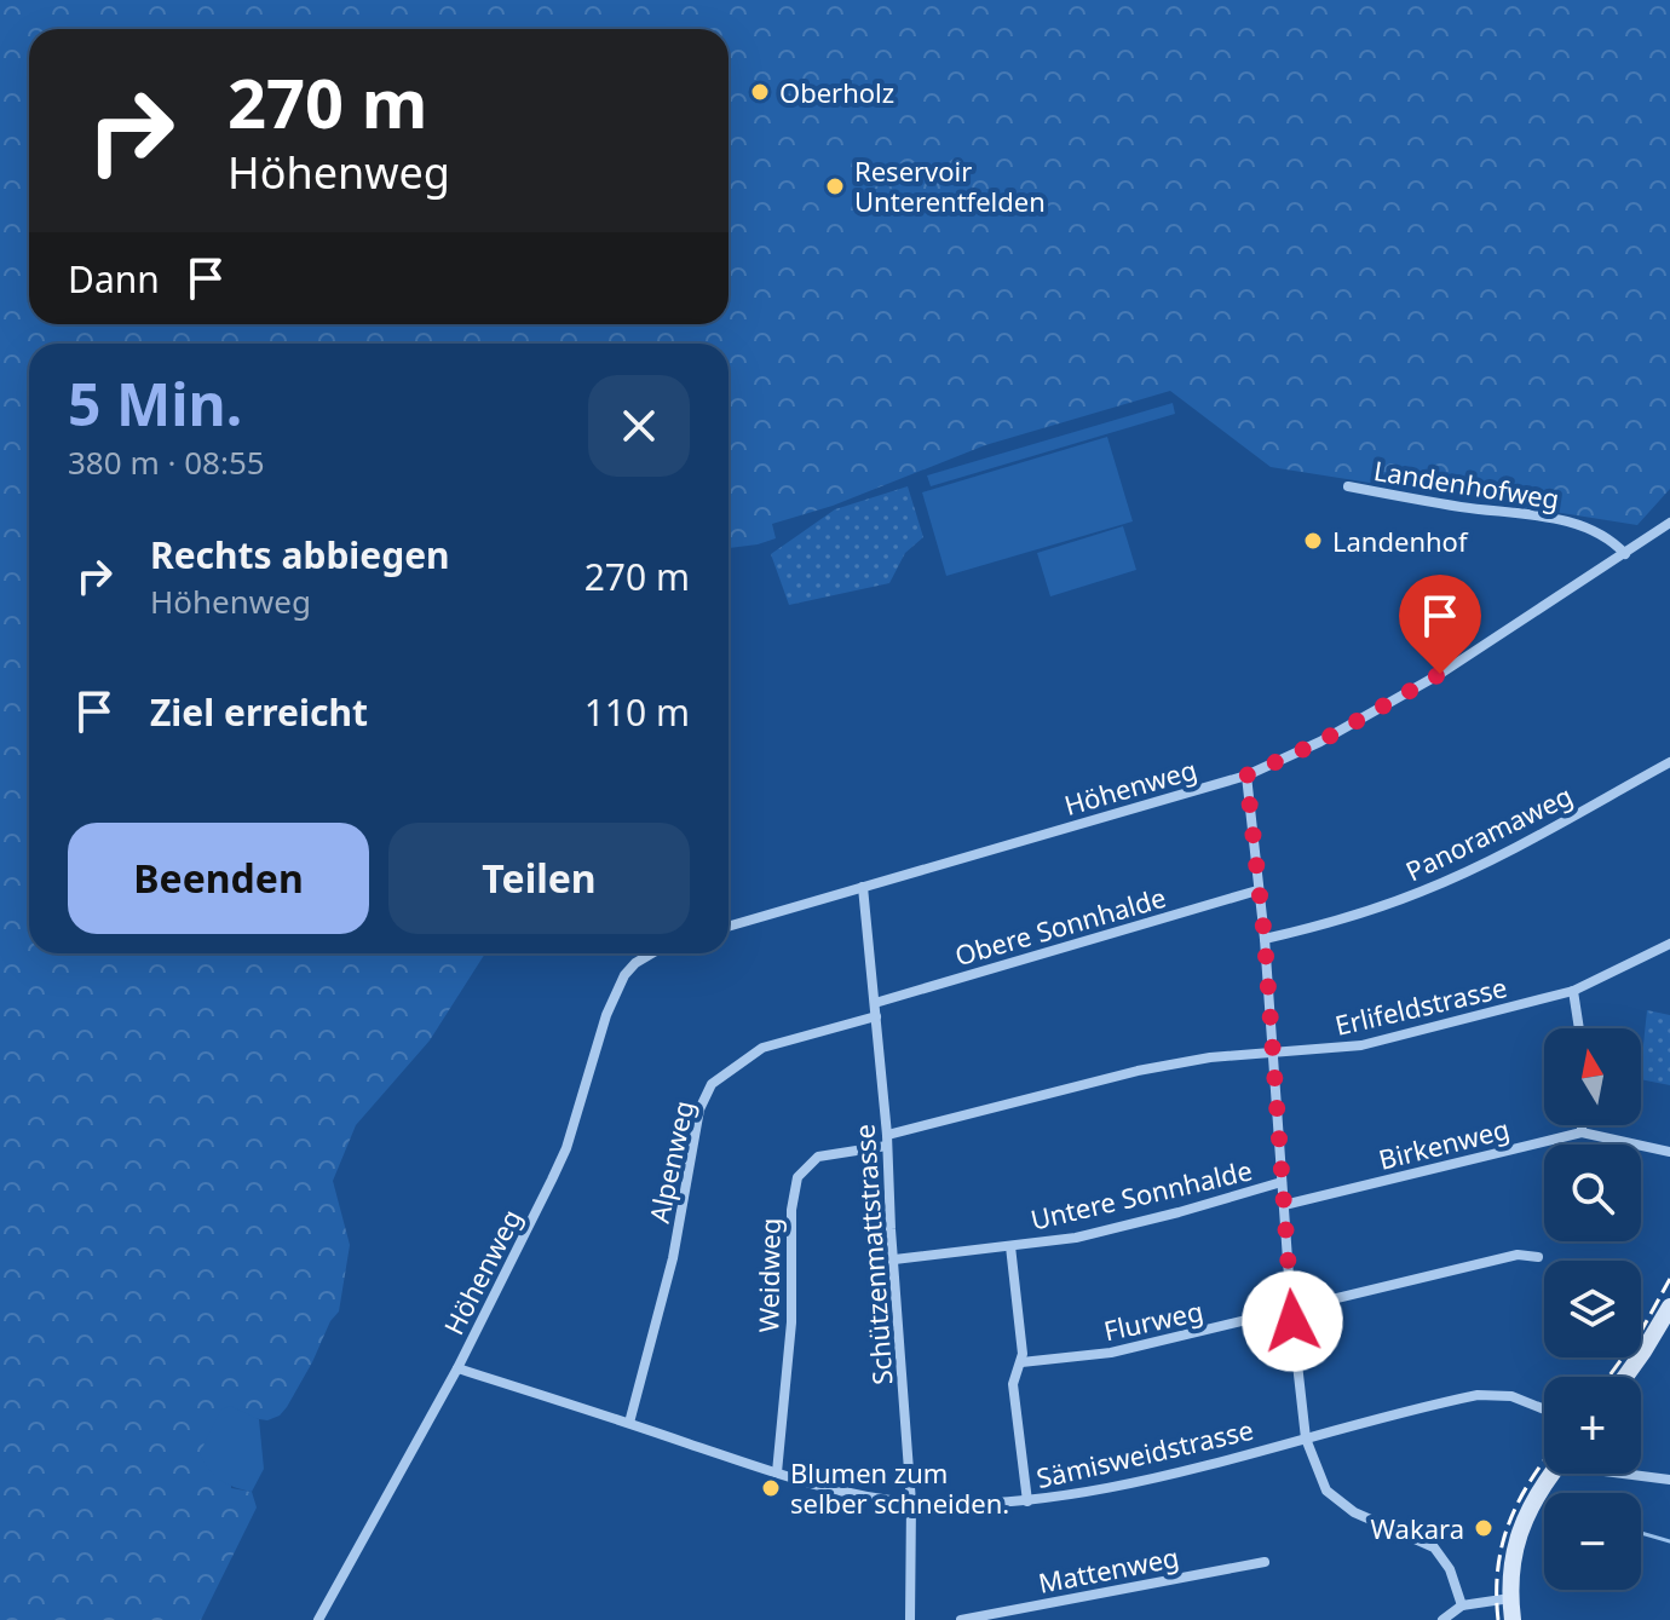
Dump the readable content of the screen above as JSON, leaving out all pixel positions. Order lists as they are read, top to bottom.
{
  "streets": {
    "street": [
      "Landenhofweg",
      "Höhenweg",
      "Panoramaweg",
      "Obere Sonnhalde",
      "Erlifeldstrasse",
      "Birkenweg",
      "Alpenweg",
      "Untere Sonnhalde",
      "Schützenmattstrasse",
      "Weidweg",
      "Flurweg",
      "Sämisweidstrasse",
      "Mattenweg"
    ]
  },
  "crossings": [
    ["Landenhofweg", "Höhenweg"],
    ["Höhenweg", "Schützenmattstrasse"],
    ["Höhenweg", "Sämisweidstrasse"],
    ["Obere Sonnhalde", "Schützenmattstrasse"],
    ["Erlifeldstrasse", "Schützenmattstrasse"],
    ["Erlifeldstrasse", "Weidweg"],
    ["Alpenweg", "Schützenmattstrasse"],
    ["Alpenweg", "Sämisweidstrasse"],
    ["Untere Sonnhalde", "Schützenmattstrasse"],
    ["Schützenmattstrasse", "Weidweg"],
    ["Schützenmattstrasse", "Sämisweidstrasse"],
    ["Weidweg", "Sämisweidstrasse"]
  ],
  "places": [
    "Oberholz",
    "Reservoir Unterentfelden",
    "Landenhof",
    "Blumen zum selber schneiden.",
    "Wakara"
  ],
  "north": "top",
  "page": {
    "turn": ["270 m", "Höhenweg"],
    "then": "Dann",
    "heading": ["5 Min.", "380 m · 08:55"],
    "list": [
      {
        "name": "Rechts abbiegen",
        "note": "Höhenweg",
        "value": "270 m"
      },
      {
        "name": "Ziel erreicht",
        "value": "110 m"
      }
    ],
    "buttons": ["Beenden", "Teilen"],
    "map_buttons": ["+", "−"]
  }
}
